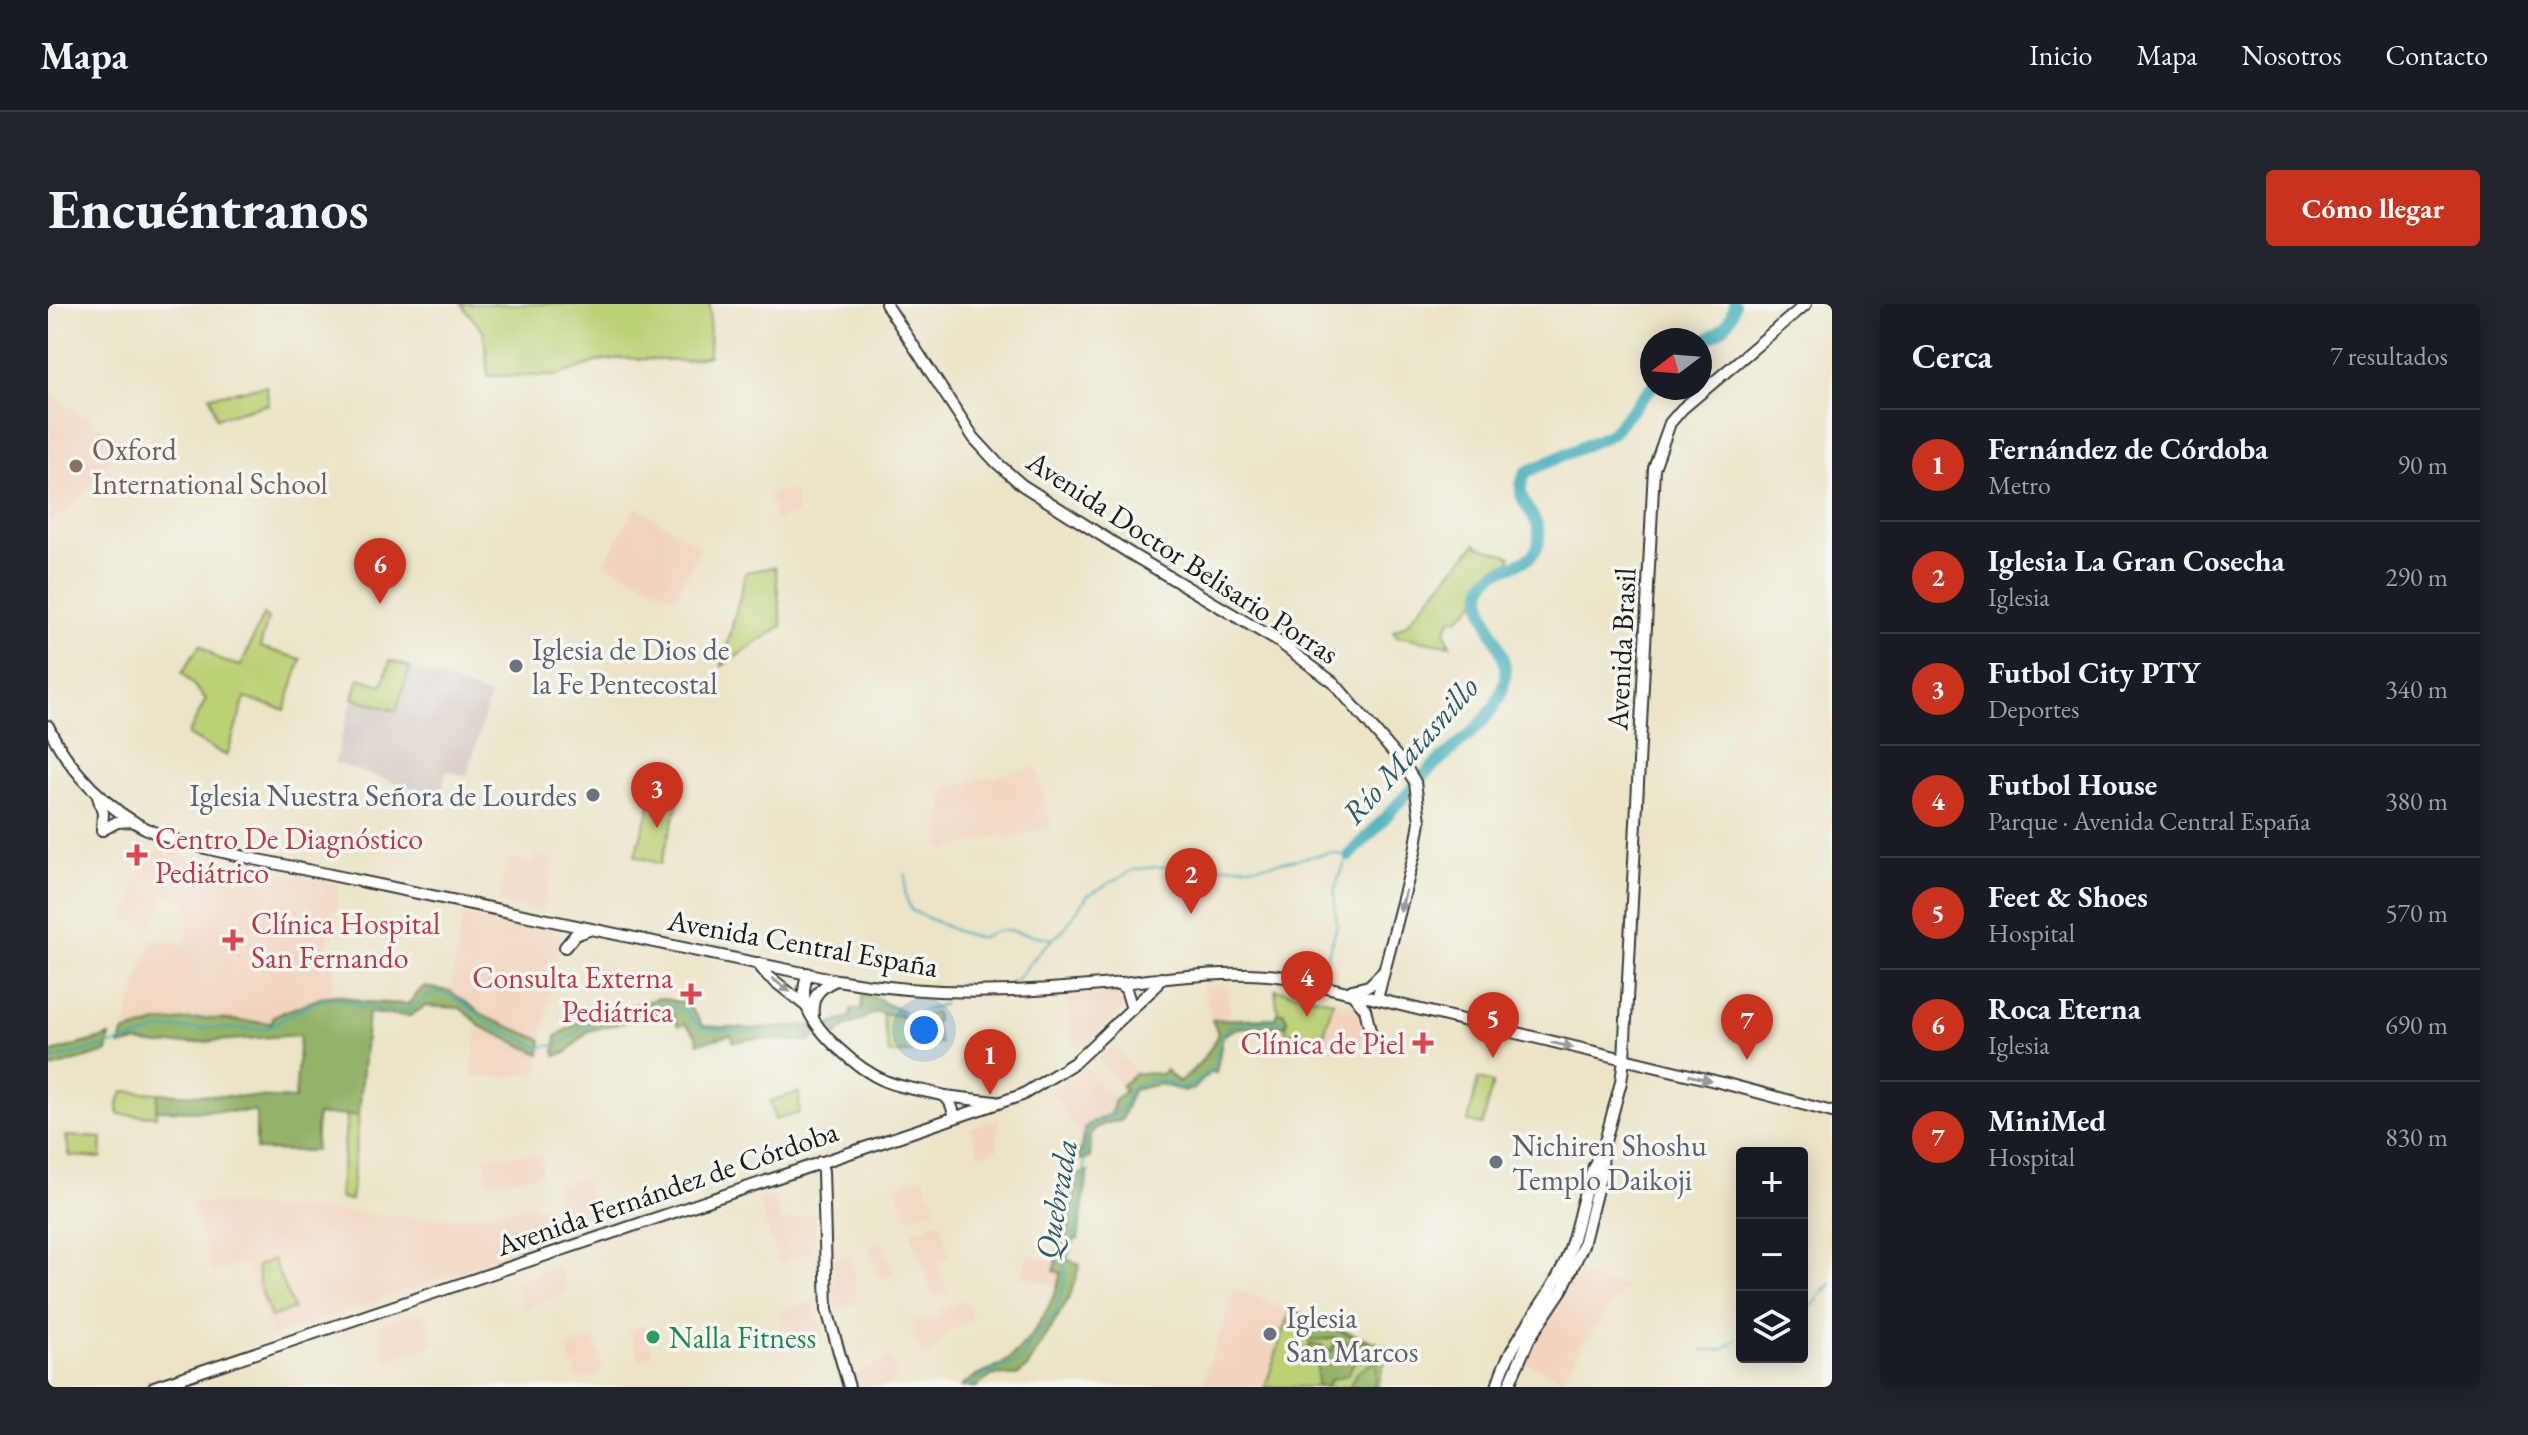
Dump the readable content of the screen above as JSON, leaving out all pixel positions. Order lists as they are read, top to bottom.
{
  "streets": {
    "main road": [
      "Avenida Doctor Belisario Porras",
      "Avenida Brasil",
      "Avenida Central España",
      "Avenida Fernández de Córdoba"
    ]
  },
  "crossings": [
    ["Avenida Doctor Belisario Porras", "Avenida Central España"],
    ["Avenida Brasil", "Avenida Central España"],
    ["Avenida Central España", "Avenida Fernández de Córdoba"]
  ],
  "one_way": ["Avenida Doctor Belisario Porras"],
  "water": ["Río Matasnillo", "Quebrada"],
  "places": {
    "other": [
      "Oxford International School",
      "Iglesia de Dios de la Fe Pentecostal",
      "Iglesia Nuestra Señora de Lourdes",
      "Nichiren Shoshu Templo Daikoji",
      "Iglesia San Marcos",
      "Nalla Fitness"
    ],
    "health": [
      "Centro De Diagnóstico Pediátrico",
      "Clínica Hospital San Fernando",
      "Consulta Externa Pediátrica",
      "Clínica de Piel"
    ]
  },
  "north": "left",
  "page": {
    "header": "Mapa",
    "nav": [
      "Inicio",
      "Mapa",
      "Nosotros",
      "Contacto"
    ],
    "buttons": "Cómo llegar",
    "title": "Encuéntranos",
    "heading": ["Cerca", "7 resultados"],
    "list": [
      {
        "mark": "1",
        "name": "Fernández de Córdoba",
        "note": "Metro",
        "value": "90 m"
      },
      {
        "mark": "2",
        "name": "Iglesia La Gran Cosecha",
        "note": "Iglesia",
        "value": "290 m"
      },
      {
        "mark": "3",
        "name": "Futbol City PTY",
        "note": "Deportes",
        "value": "340 m"
      },
      {
        "mark": "4",
        "name": "Futbol House",
        "note": "Parque · Avenida Central España",
        "value": "380 m"
      },
      {
        "mark": "5",
        "name": "Feet & Shoes",
        "note": "Hospital",
        "value": "570 m"
      },
      {
        "mark": "6",
        "name": "Roca Eterna",
        "note": "Iglesia",
        "value": "690 m"
      },
      {
        "mark": "7",
        "name": "MiniMed",
        "note": "Hospital",
        "value": "830 m"
      }
    ],
    "pins": [
      "6",
      "3",
      "2",
      "4",
      "5",
      "7",
      "1"
    ],
    "map_buttons": ["+", "−"]
  }
}
